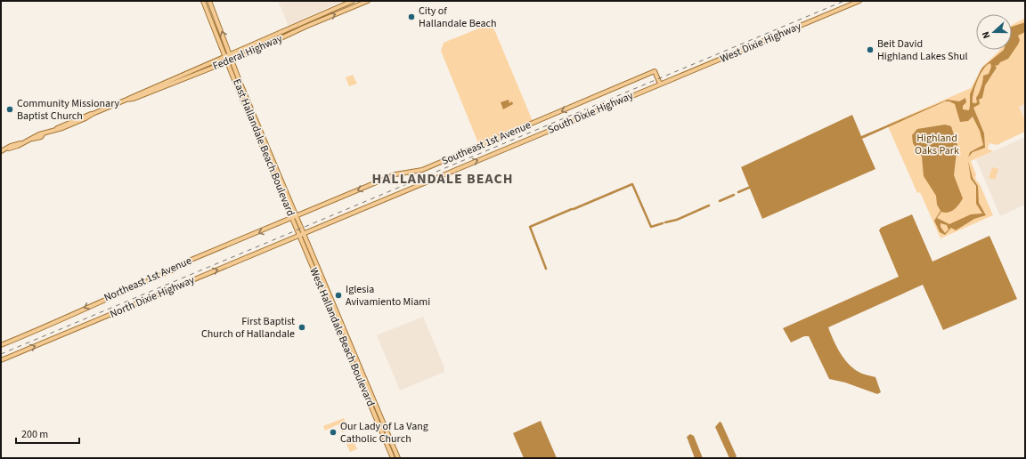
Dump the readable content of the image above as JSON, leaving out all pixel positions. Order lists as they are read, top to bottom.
{
  "streets": {
    "main road": [
      "West Dixie Highway",
      "Federal Highway",
      "South Dixie Highway",
      "Southeast 1st Avenue",
      "East Hallandale Beach Boulevard",
      "Northeast 1st Avenue",
      "North Dixie Highway",
      "West Hallandale Beach Boulevard"
    ]
  },
  "crossings": [
    ["West Dixie Highway", "South Dixie Highway"],
    ["West Dixie Highway", "Southeast 1st Avenue"],
    ["Federal Highway", "East Hallandale Beach Boulevard"],
    ["South Dixie Highway", "Southeast 1st Avenue"],
    ["South Dixie Highway", "East Hallandale Beach Boulevard"],
    ["South Dixie Highway", "North Dixie Highway"],
    ["South Dixie Highway", "West Hallandale Beach Boulevard"],
    ["Southeast 1st Avenue", "East Hallandale Beach Boulevard"],
    ["Southeast 1st Avenue", "Northeast 1st Avenue"],
    ["East Hallandale Beach Boulevard", "Northeast 1st Avenue"],
    ["East Hallandale Beach Boulevard", "North Dixie Highway"],
    ["East Hallandale Beach Boulevard", "West Hallandale Beach Boulevard"],
    ["North Dixie Highway", "West Hallandale Beach Boulevard"]
  ],
  "one_way": [
    "South Dixie Highway",
    "Southeast 1st Avenue",
    "Northeast 1st Avenue",
    "North Dixie Highway"
  ],
  "districts": ["HALLANDALE BEACH"],
  "parks": ["Highland Oaks Park"],
  "places": [
    "City of Hallandale Beach",
    "Beit David Highland Lakes Shul",
    "Community Missionary Baptist Church",
    "Iglesia Avivamiento Miami",
    "First Baptist Church of Hallandale",
    "Our Lady of La Vang Catholic Church"
  ],
  "scale_bar": "200 m",
  "north": "left"
}
